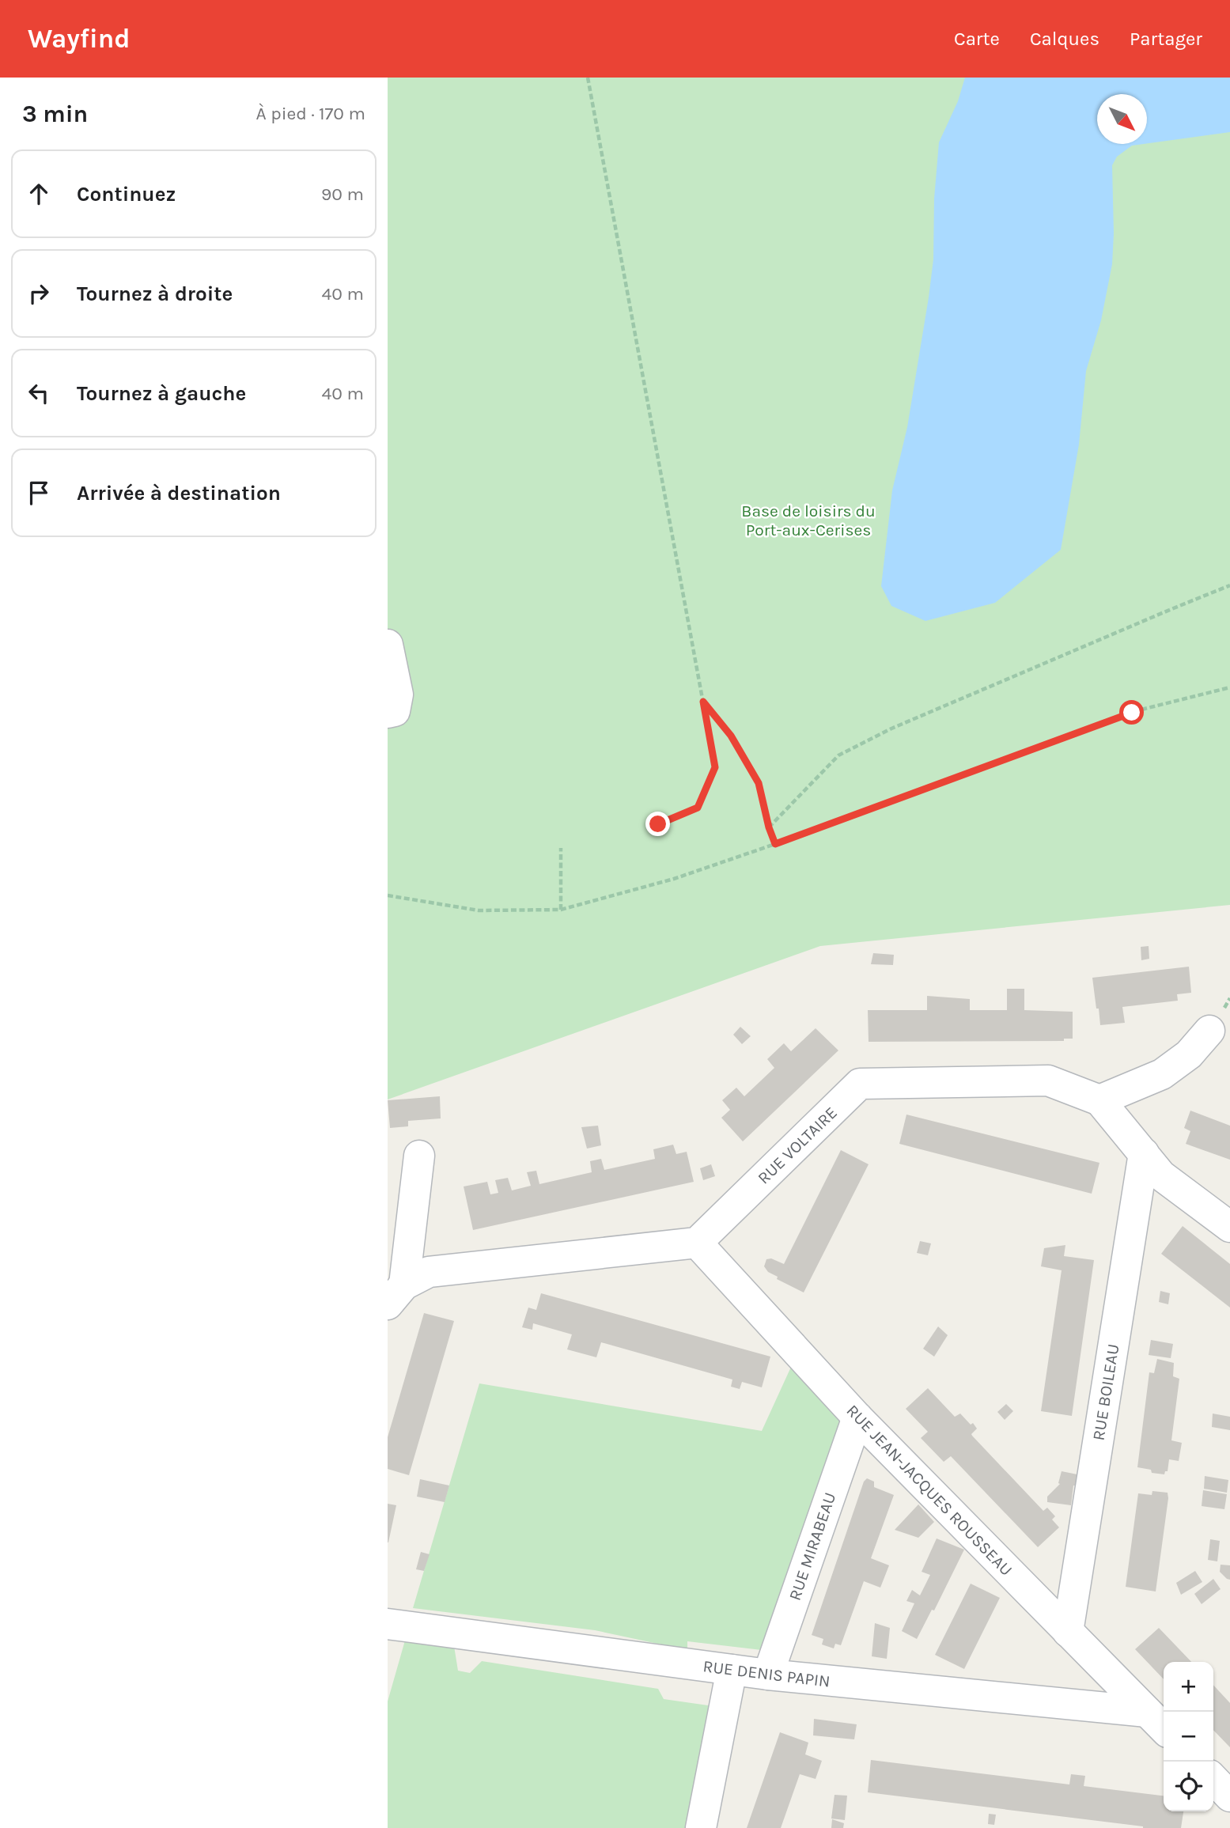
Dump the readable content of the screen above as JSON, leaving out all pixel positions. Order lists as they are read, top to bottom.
{
  "streets": {
    "street": [
      "RUE VOLTAIRE",
      "RUE BOILEAU",
      "RUE JEAN-JACQUES ROUSSEAU",
      "RUE MIRABEAU",
      "RUE DENIS PAPIN"
    ]
  },
  "crossings": [
    ["RUE VOLTAIRE", "RUE JEAN-JACQUES ROUSSEAU"],
    ["RUE BOILEAU", "RUE JEAN-JACQUES ROUSSEAU"],
    ["RUE JEAN-JACQUES ROUSSEAU", "RUE MIRABEAU"],
    ["RUE JEAN-JACQUES ROUSSEAU", "RUE DENIS PAPIN"],
    ["RUE MIRABEAU", "RUE DENIS PAPIN"]
  ],
  "parks": ["Base de loisirs du Port-aux-Cerises"],
  "north": "bottom right",
  "page": {
    "header": "Wayfind",
    "nav": ["Carte", "Calques", "Partager"],
    "heading": ["3 min", "À pied · 170 m"],
    "list": [
      ["Continuez", "90 m"],
      ["Tournez à droite", "40 m"],
      ["Tournez à gauche", "40 m"],
      "Arrivée à destination"
    ],
    "map_buttons": ["+", "−"]
  }
}
